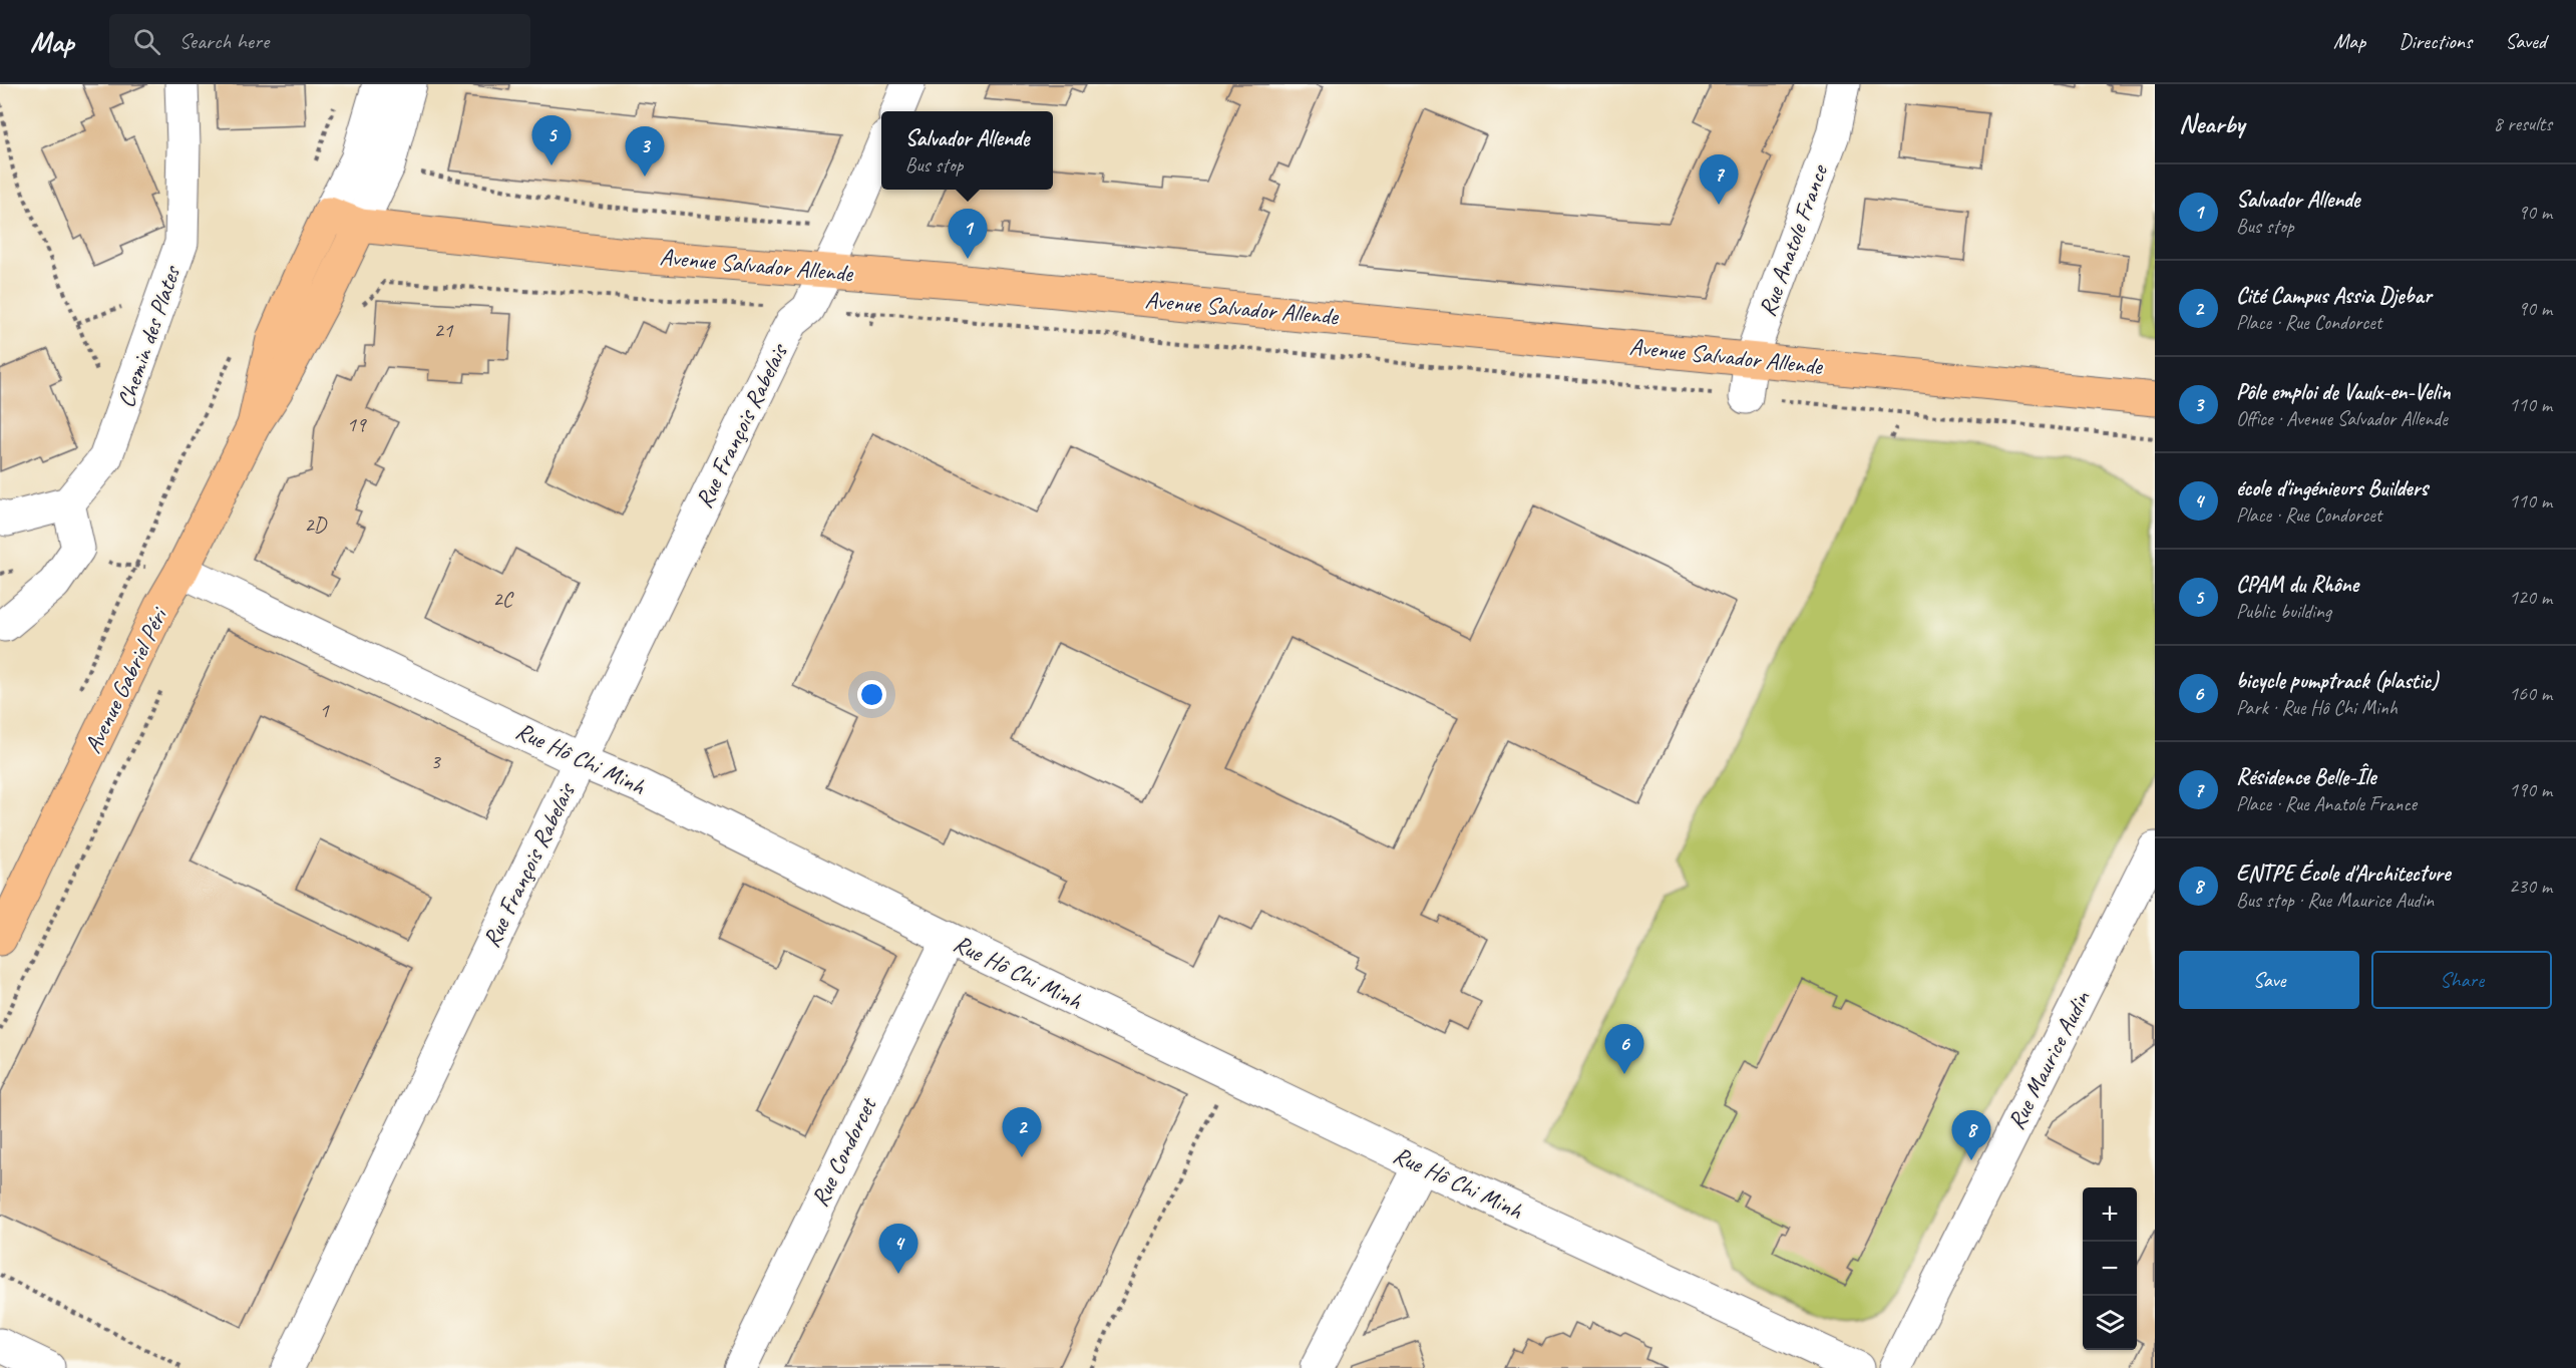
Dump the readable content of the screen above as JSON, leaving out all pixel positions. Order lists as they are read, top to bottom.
{
  "streets": {
    "main road": ["Avenue Salvador Allende", "Avenue Gabriel Péri"],
    "street": [
      "Rue Anatole France",
      "Chemin des Plates",
      "Rue François Rabelais",
      "Rue Hô Chi Minh",
      "Rue Maurice Audin",
      "Rue Condorcet"
    ]
  },
  "crossings": [
    ["Rue Anatole France", "Avenue Salvador Allende"],
    ["Avenue Salvador Allende", "Rue François Rabelais"],
    ["Avenue Salvador Allende", "Avenue Gabriel Péri"],
    ["Rue François Rabelais", "Rue Hô Chi Minh"],
    ["Avenue Gabriel Péri", "Rue Hô Chi Minh"],
    ["Rue Hô Chi Minh", "Rue Condorcet"]
  ],
  "house_numbers": [
    "21",
    "19",
    "2D",
    "2C",
    "1",
    "3"
  ],
  "page": {
    "header": "Map",
    "search": "Search here",
    "nav": ["Map", "Directions", "Saved"],
    "heading": ["Nearby", "8 results"],
    "popup": ["Salvador Allende", "Bus stop"],
    "pins": [
      "5",
      "3",
      "7",
      "1",
      "6",
      "2",
      "8",
      "4"
    ],
    "list": [
      {
        "mark": "1",
        "name": "Salvador Allende",
        "note": "Bus stop",
        "value": "90 m"
      },
      {
        "mark": "2",
        "name": "Cité Campus Assia Djebar",
        "note": "Place · Rue Condorcet",
        "value": "90 m"
      },
      {
        "mark": "3",
        "name": "Pôle emploi de Vaulx-en-Velin",
        "note": "Office · Avenue Salvador Allende",
        "value": "110 m"
      },
      {
        "mark": "4",
        "name": "école d'ingénieurs Builders",
        "note": "Place · Rue Condorcet",
        "value": "110 m"
      },
      {
        "mark": "5",
        "name": "CPAM du Rhône",
        "note": "Public building",
        "value": "120 m"
      },
      {
        "mark": "6",
        "name": "bicycle pumptrack (plastic)",
        "note": "Park · Rue Hô Chi Minh",
        "value": "160 m"
      },
      {
        "mark": "7",
        "name": "Résidence Belle-Île",
        "note": "Place · Rue Anatole France",
        "value": "190 m"
      },
      {
        "mark": "8",
        "name": "ENTPE École d'Architecture",
        "note": "Bus stop · Rue Maurice Audin",
        "value": "230 m"
      }
    ],
    "buttons": ["Save", "Share"],
    "map_buttons": ["+", "−"]
  }
}
